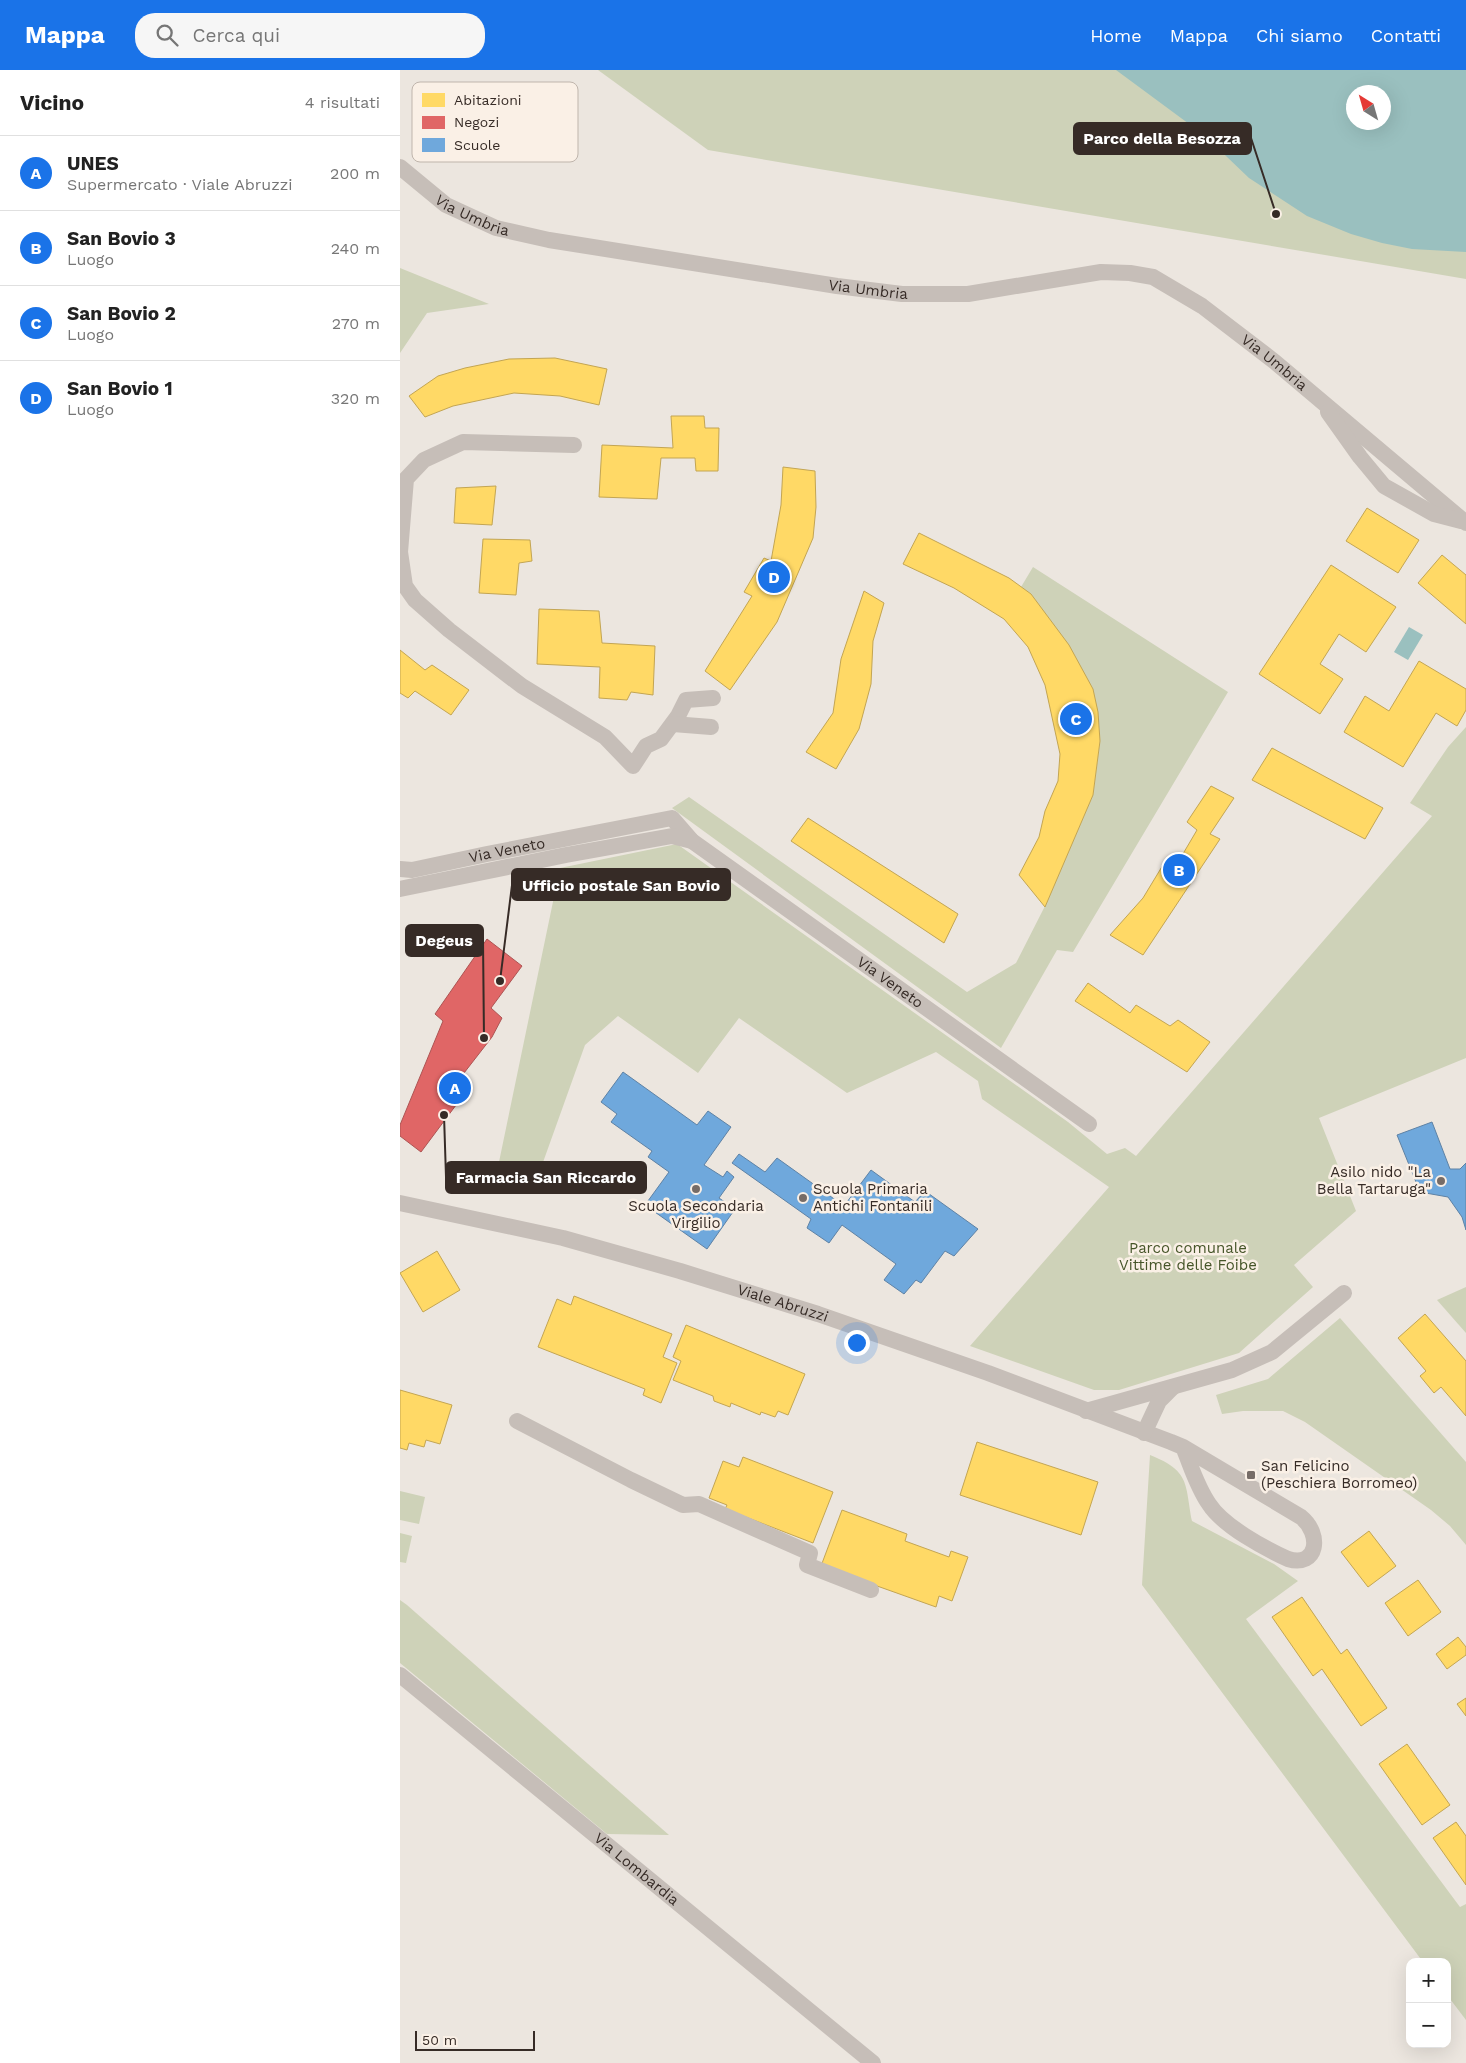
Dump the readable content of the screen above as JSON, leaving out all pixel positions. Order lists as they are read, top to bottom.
{
  "streets": {
    "street": [
      "Via Umbria",
      "Via Veneto",
      "Viale Abruzzi",
      "Via Lombardia"
    ]
  },
  "parks": ["Parco comunale Vittime delle Foibe"],
  "places": {
    "other": [
      "Parco della Besozza",
      "Ufficio postale San Bovio",
      "Degeus",
      "Farmacia San Riccardo",
      "Asilo nido \"La Bella Tartaruga\"",
      "Scuola Secondaria Virgilio",
      "Scuola Primaria Antichi Fontanili"
    ],
    "transit": ["San Felicino (Peschiera Borromeo)"]
  },
  "legend": ["Abitazioni", "Negozi", "Scuole"],
  "scale_bar": "50 m",
  "north": "top left",
  "page": {
    "header": "Mappa",
    "search": "Cerca qui",
    "nav": [
      "Home",
      "Mappa",
      "Chi siamo",
      "Contatti"
    ],
    "heading": ["Vicino", "4 risultati"],
    "list": [
      {
        "mark": "A",
        "name": "UNES",
        "note": "Supermercato · Viale Abruzzi",
        "value": "200 m"
      },
      {
        "mark": "B",
        "name": "San Bovio 3",
        "note": "Luogo",
        "value": "240 m"
      },
      {
        "mark": "C",
        "name": "San Bovio 2",
        "note": "Luogo",
        "value": "270 m"
      },
      {
        "mark": "D",
        "name": "San Bovio 1",
        "note": "Luogo",
        "value": "320 m"
      }
    ],
    "pins": [
      "D",
      "C",
      "B",
      "A"
    ],
    "map_buttons": ["+", "−"],
    "scale": "50 m"
  }
}
